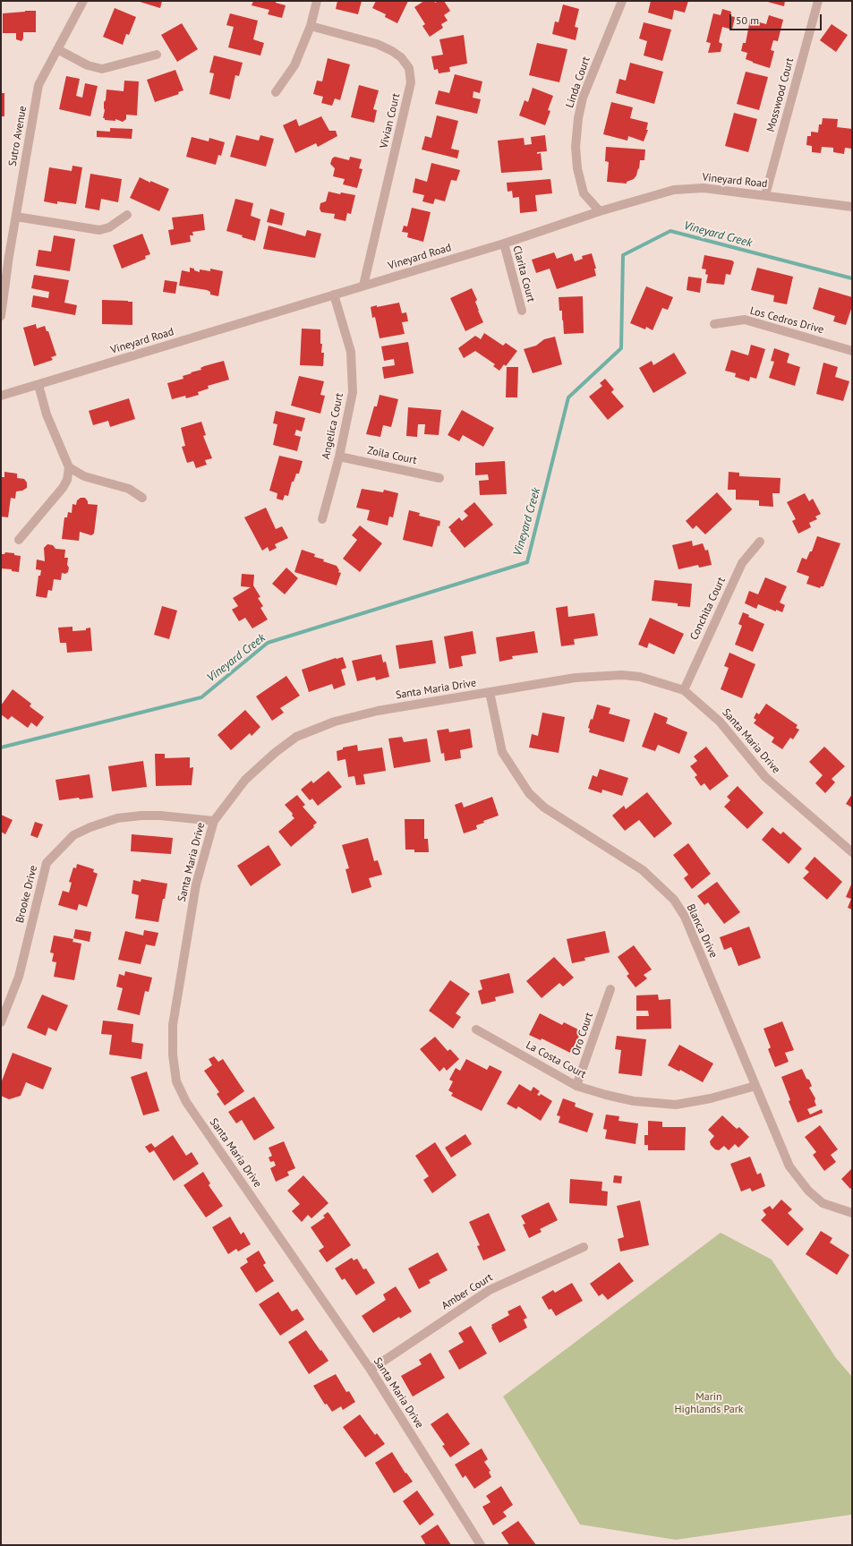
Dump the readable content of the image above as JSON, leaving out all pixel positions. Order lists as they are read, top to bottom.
{
  "streets": {
    "street": [
      "Linda Court",
      "Mosswood Court",
      "Vivian Court",
      "Sutro Avenue",
      "Vineyard Road",
      "Clarita Court",
      "Los Cedros Drive",
      "Angelica Court",
      "Zoila Court",
      "Conchita Court",
      "Santa Maria Drive",
      "Brooke Drive",
      "Blanca Drive",
      "Oro Court",
      "La Costa Court",
      "Amber Court"
    ]
  },
  "crossings": [
    ["Linda Court", "Vineyard Road"],
    ["Mosswood Court", "Vineyard Road"],
    ["Vivian Court", "Vineyard Road"],
    ["Vineyard Road", "Clarita Court"],
    ["Vineyard Road", "Angelica Court"],
    ["Angelica Court", "Zoila Court"],
    ["Conchita Court", "Santa Maria Drive"],
    ["Santa Maria Drive", "Brooke Drive"],
    ["Santa Maria Drive", "Blanca Drive"],
    ["Santa Maria Drive", "Amber Court"],
    ["Blanca Drive", "La Costa Court"],
    ["Oro Court", "La Costa Court"]
  ],
  "water": ["Vineyard Creek"],
  "parks": ["Marin Highlands Park"],
  "scale_bar": "50 m"
}
